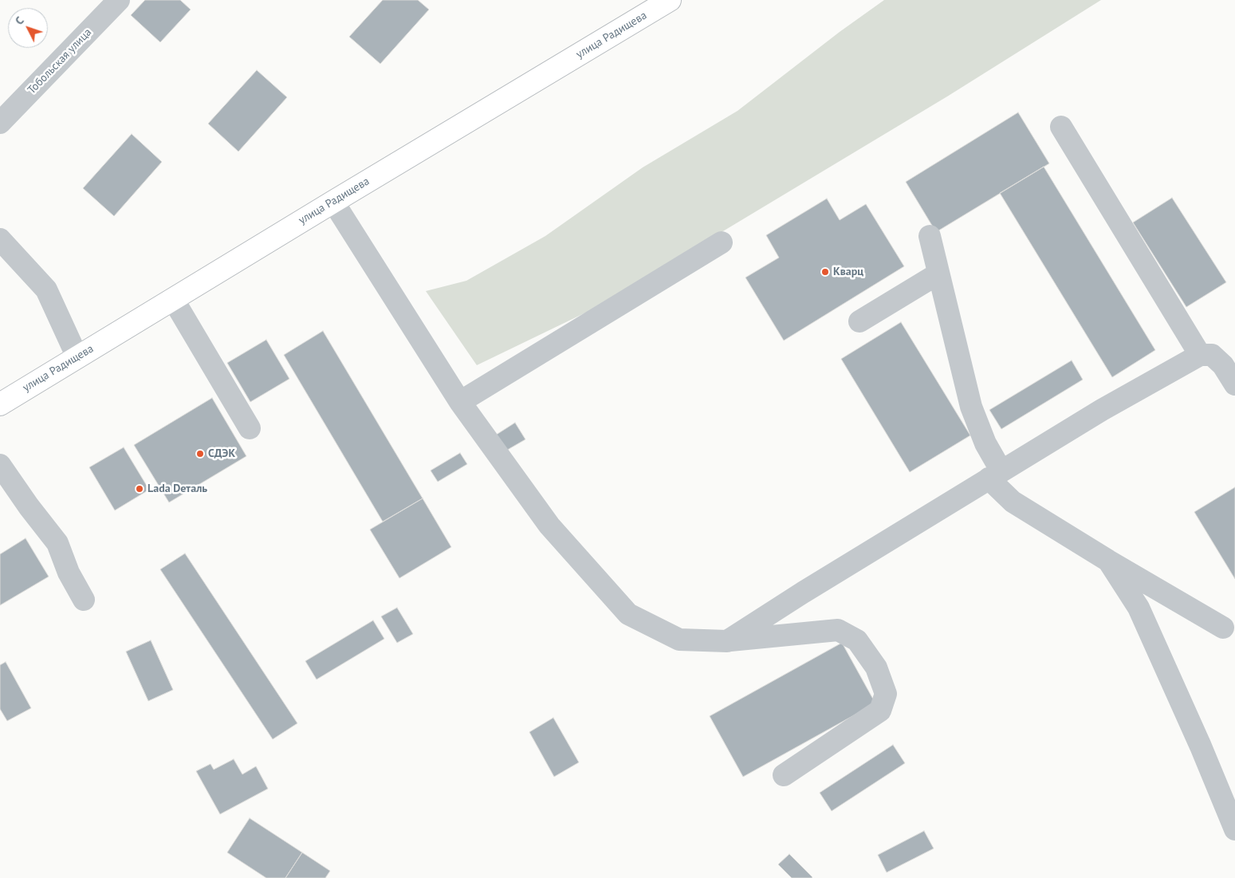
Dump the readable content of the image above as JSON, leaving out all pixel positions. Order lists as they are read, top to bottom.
{
  "streets": {
    "main road": ["улица Радищева"],
    "street": ["Тобольская улица"]
  },
  "places": ["Кварц", "СДЭК", "Lada Dеталь"],
  "north": "top left"
}
